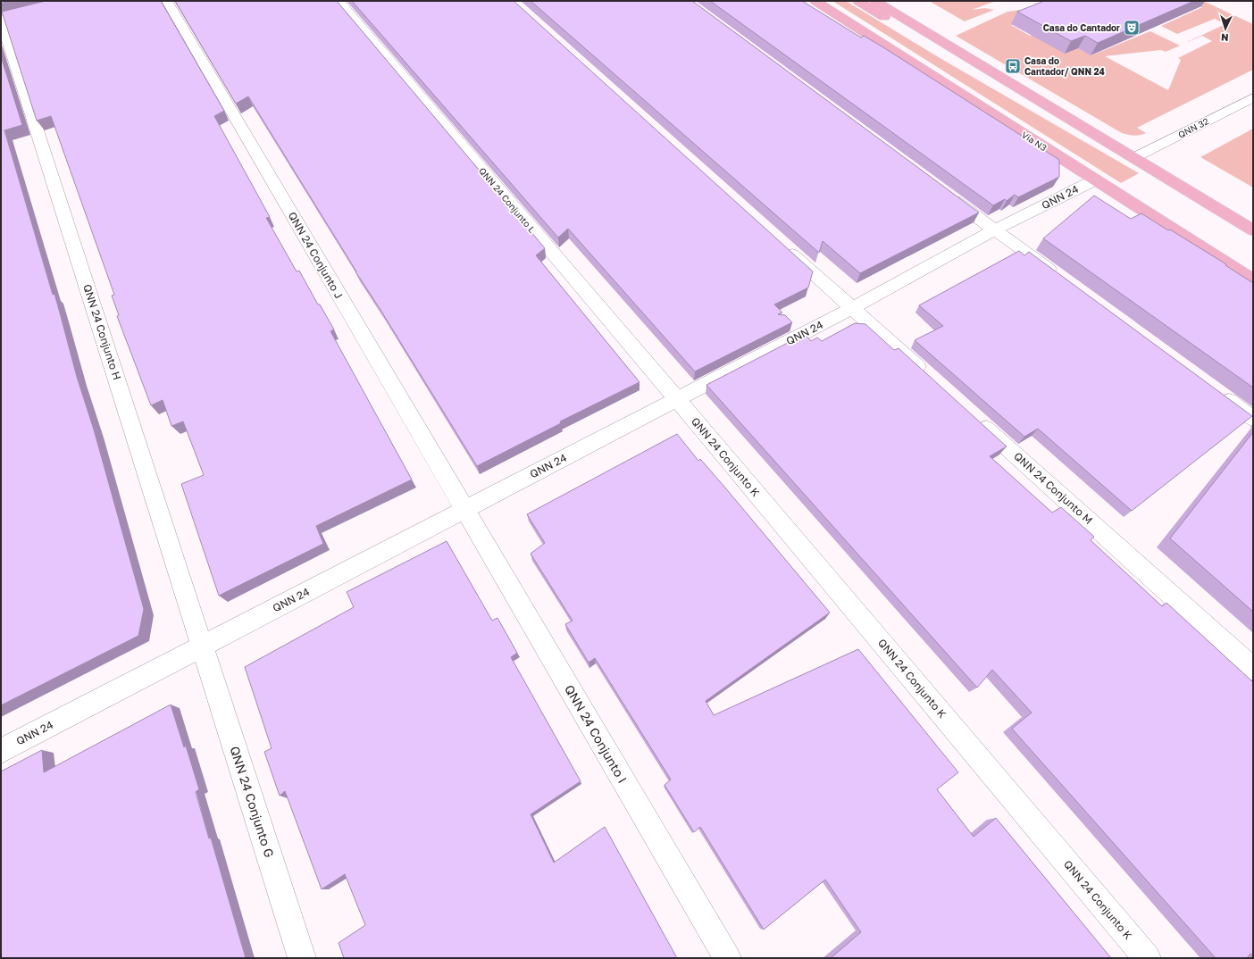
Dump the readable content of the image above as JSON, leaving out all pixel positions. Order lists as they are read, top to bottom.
{
  "streets": {
    "main road": ["Via N3"],
    "street": [
      "QNN 32",
      "QNN 24",
      "QNN 24 Conjunto L",
      "QNN 24 Conjunto J",
      "QNN 24 Conjunto H",
      "QNN 24 Conjunto K",
      "QNN 24 Conjunto M",
      "QNN 24 Conjunto I",
      "QNN 24 Conjunto G"
    ]
  },
  "crossings": [
    ["Via N3", "QNN 24"],
    ["QNN 24", "QNN 24 Conjunto L"],
    ["QNN 24", "QNN 24 Conjunto J"],
    ["QNN 24", "QNN 24 Conjunto H"],
    ["QNN 24", "QNN 24 Conjunto K"],
    ["QNN 24", "QNN 24 Conjunto I"],
    ["QNN 24", "QNN 24 Conjunto G"],
    ["QNN 24 Conjunto L", "QNN 24 Conjunto K"],
    ["QNN 24 Conjunto J", "QNN 24 Conjunto I"],
    ["QNN 24 Conjunto H", "QNN 24 Conjunto G"]
  ],
  "places": {
    "theatre": ["Casa do Cantador"],
    "bus stop": ["Casa do Cantador/ QNN 24"]
  },
  "north": "bottom"
}
